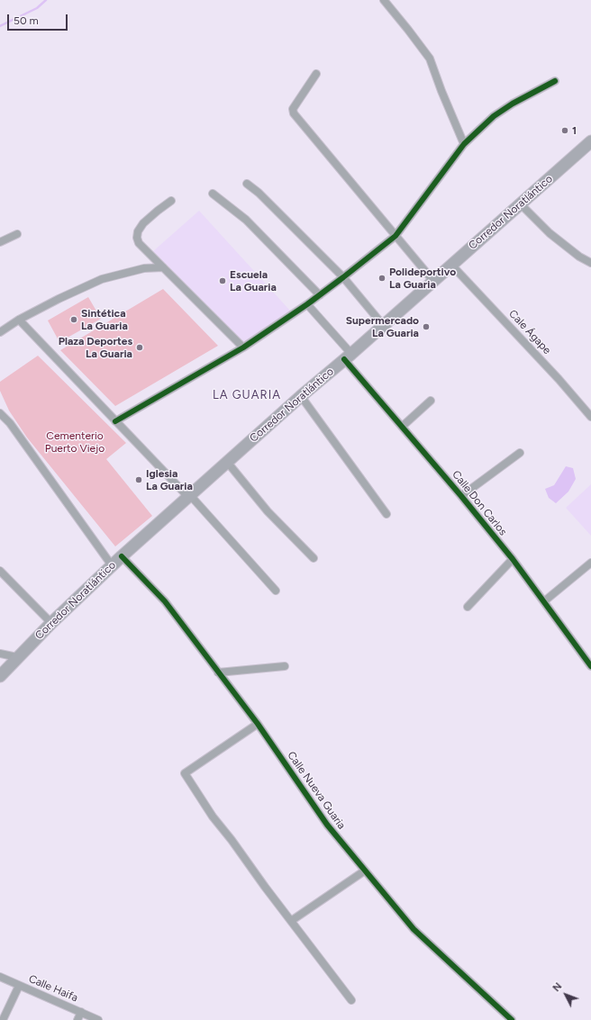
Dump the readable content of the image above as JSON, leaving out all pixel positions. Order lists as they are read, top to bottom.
{
  "streets": {
    "highway": ["Corredor Noratlántico"],
    "street": [
      "Cale Ágape",
      "Calle Don Carlos",
      "Calle Nueva Guaria",
      "Calle Haifa"
    ]
  },
  "crossings": [
    ["Corredor Noratlántico", "Cale Ágape"],
    ["Corredor Noratlántico", "Calle Don Carlos"],
    ["Corredor Noratlántico", "Calle Nueva Guaria"]
  ],
  "districts": ["LA GUARIA"],
  "parks": ["Cementerio Puerto Viejo"],
  "places": [
    "1",
    "Polideportivo La Guaria",
    "Escuela La Guaria",
    "Sintética La Guaria",
    "Supermercado La Guaria",
    "Plaza Deportes La Guaria",
    "Iglesia La Guaria"
  ],
  "scale_bar": "50 m",
  "north": "top left"
}
